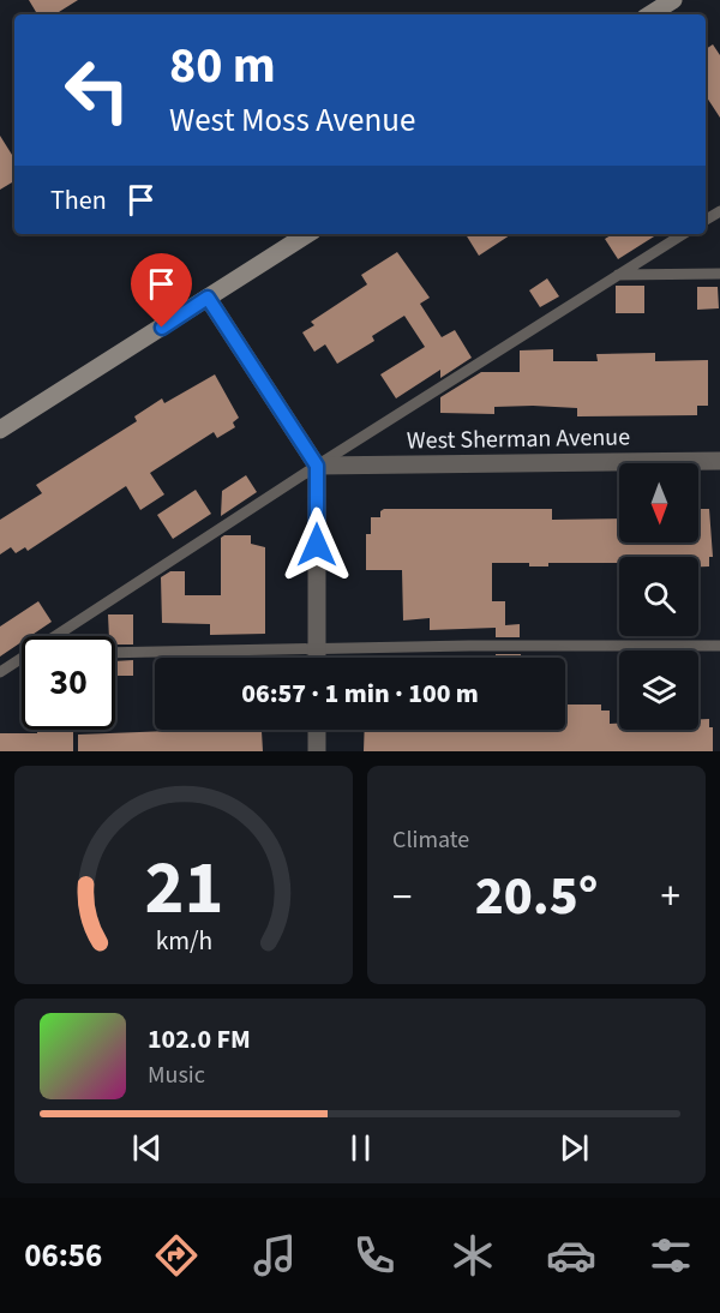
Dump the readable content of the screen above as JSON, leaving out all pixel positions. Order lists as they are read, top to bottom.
{
  "streets": {
    "street": ["West Sherman Avenue"]
  },
  "north": "bottom",
  "page": {
    "turn": ["80 m", "West Moss Avenue"],
    "then": "Then",
    "limit": "30",
    "trip": "06:57 · 1 min · 100 m",
    "tile": "Climate",
    "heat": ["−", "20.5°", "+"],
    "song": ["102.0 FM", "Music"],
    "tabs": "06:56",
    "gauge": ["21", "km/h"]
  }
}
